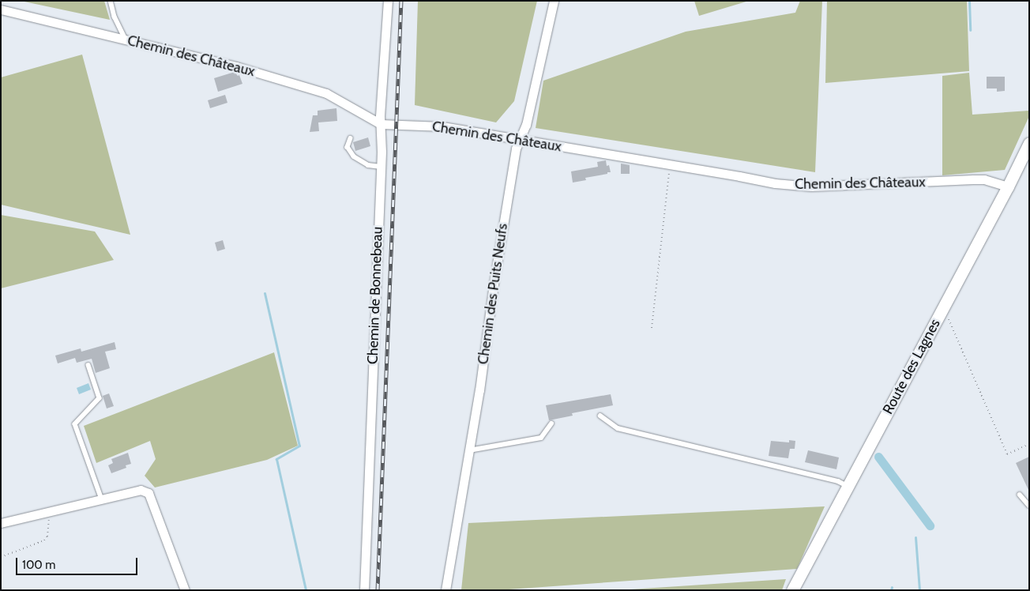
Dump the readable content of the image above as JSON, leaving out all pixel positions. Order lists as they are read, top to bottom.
{
  "streets": {
    "street": [
      "Chemin des Châteaux",
      "Chemin des Puits Neufs",
      "Chemin de Bonnebeau",
      "Route des Lagnes"
    ]
  },
  "crossings": [
    ["Chemin des Châteaux", "Chemin des Puits Neufs"],
    ["Chemin des Châteaux", "Chemin de Bonnebeau"],
    ["Chemin des Châteaux", "Route des Lagnes"]
  ],
  "scale_bar": "100 m"
}
